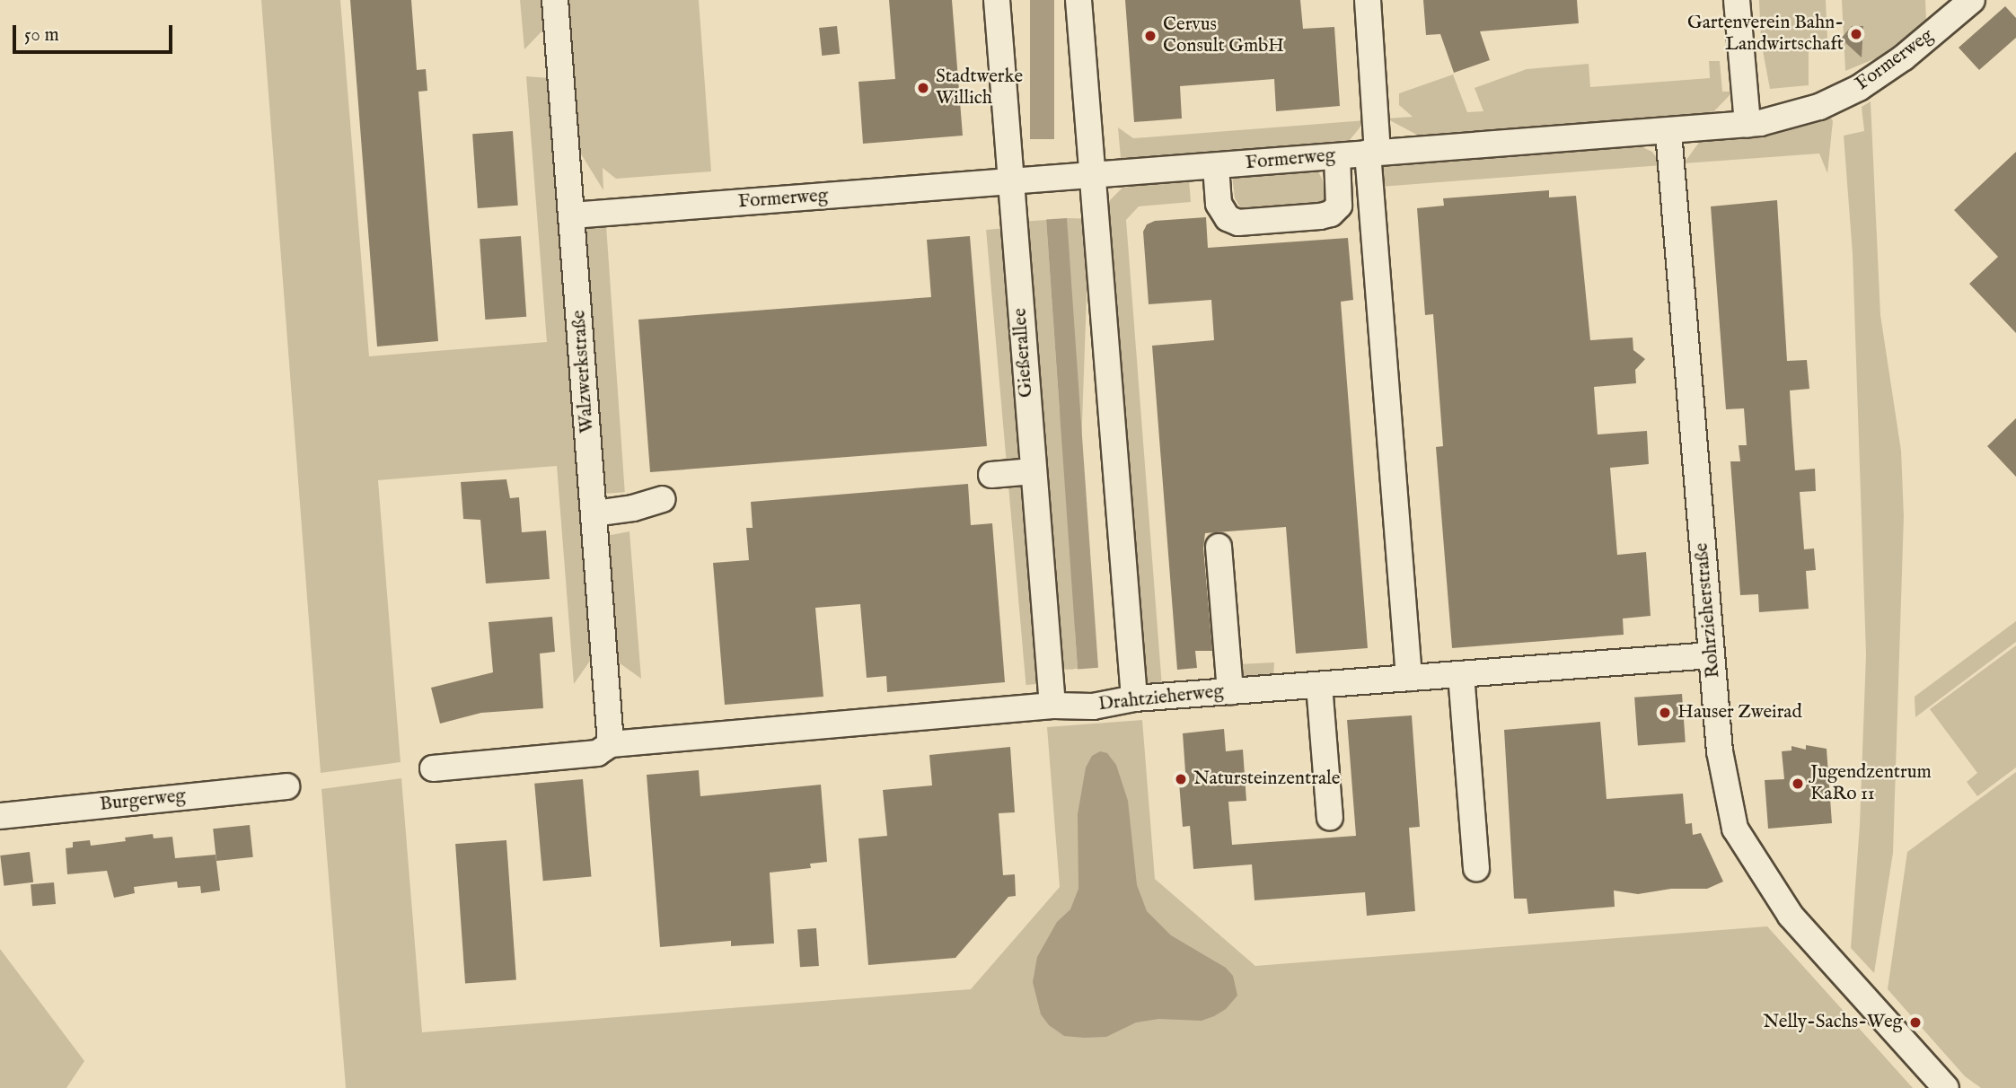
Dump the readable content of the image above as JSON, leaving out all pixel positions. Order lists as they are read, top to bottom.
{
  "streets": {
    "street": [
      "Formerweg",
      "Gießerallee",
      "Walzwerkstraße",
      "Rohrzieherstraße",
      "Drahtzieherweg",
      "Burgerweg"
    ]
  },
  "crossings": [
    ["Formerweg", "Gießerallee"],
    ["Formerweg", "Walzwerkstraße"],
    ["Formerweg", "Rohrzieherstraße"],
    ["Gießerallee", "Drahtzieherweg"],
    ["Walzwerkstraße", "Drahtzieherweg"],
    ["Rohrzieherstraße", "Drahtzieherweg"]
  ],
  "places": [
    "Gartenverein Bahn- Landwirtschaft",
    "Cervus Consult GmbH",
    "Stadtwerke Willich",
    "Hauser Zweirad",
    "Natursteinzentrale",
    "Jugendzentrum KaRo 11",
    "Nelly-Sachs-Weg"
  ],
  "scale_bar": "50 m"
}
